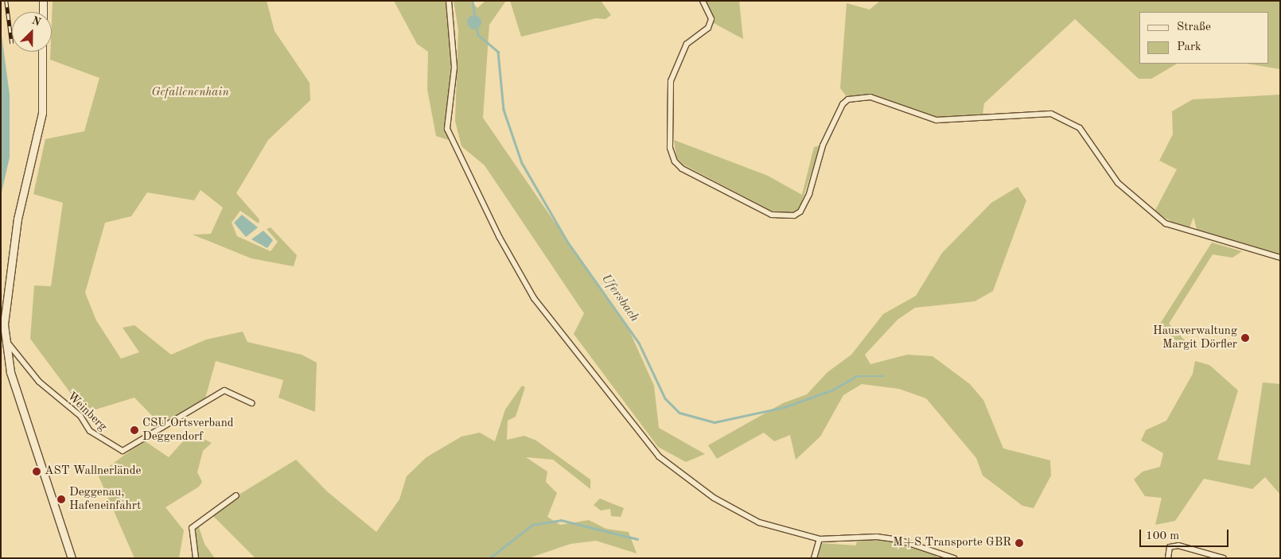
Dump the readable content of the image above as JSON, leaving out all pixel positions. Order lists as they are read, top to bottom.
{
  "streets": {
    "street": ["Weinberg"]
  },
  "water": ["Ufersbach"],
  "parks": ["Gefallenenhain"],
  "places": [
    "Hausverwaltung Margit Dörfler",
    "CSU Ortsverband Deggendorf",
    "AST Wallnerlände",
    "Deggenau, Hafeneinfahrt",
    "M+S Transporte GBR"
  ],
  "legend": ["Straße", "Park"],
  "scale_bar": "100 m",
  "north": "top right"
}
